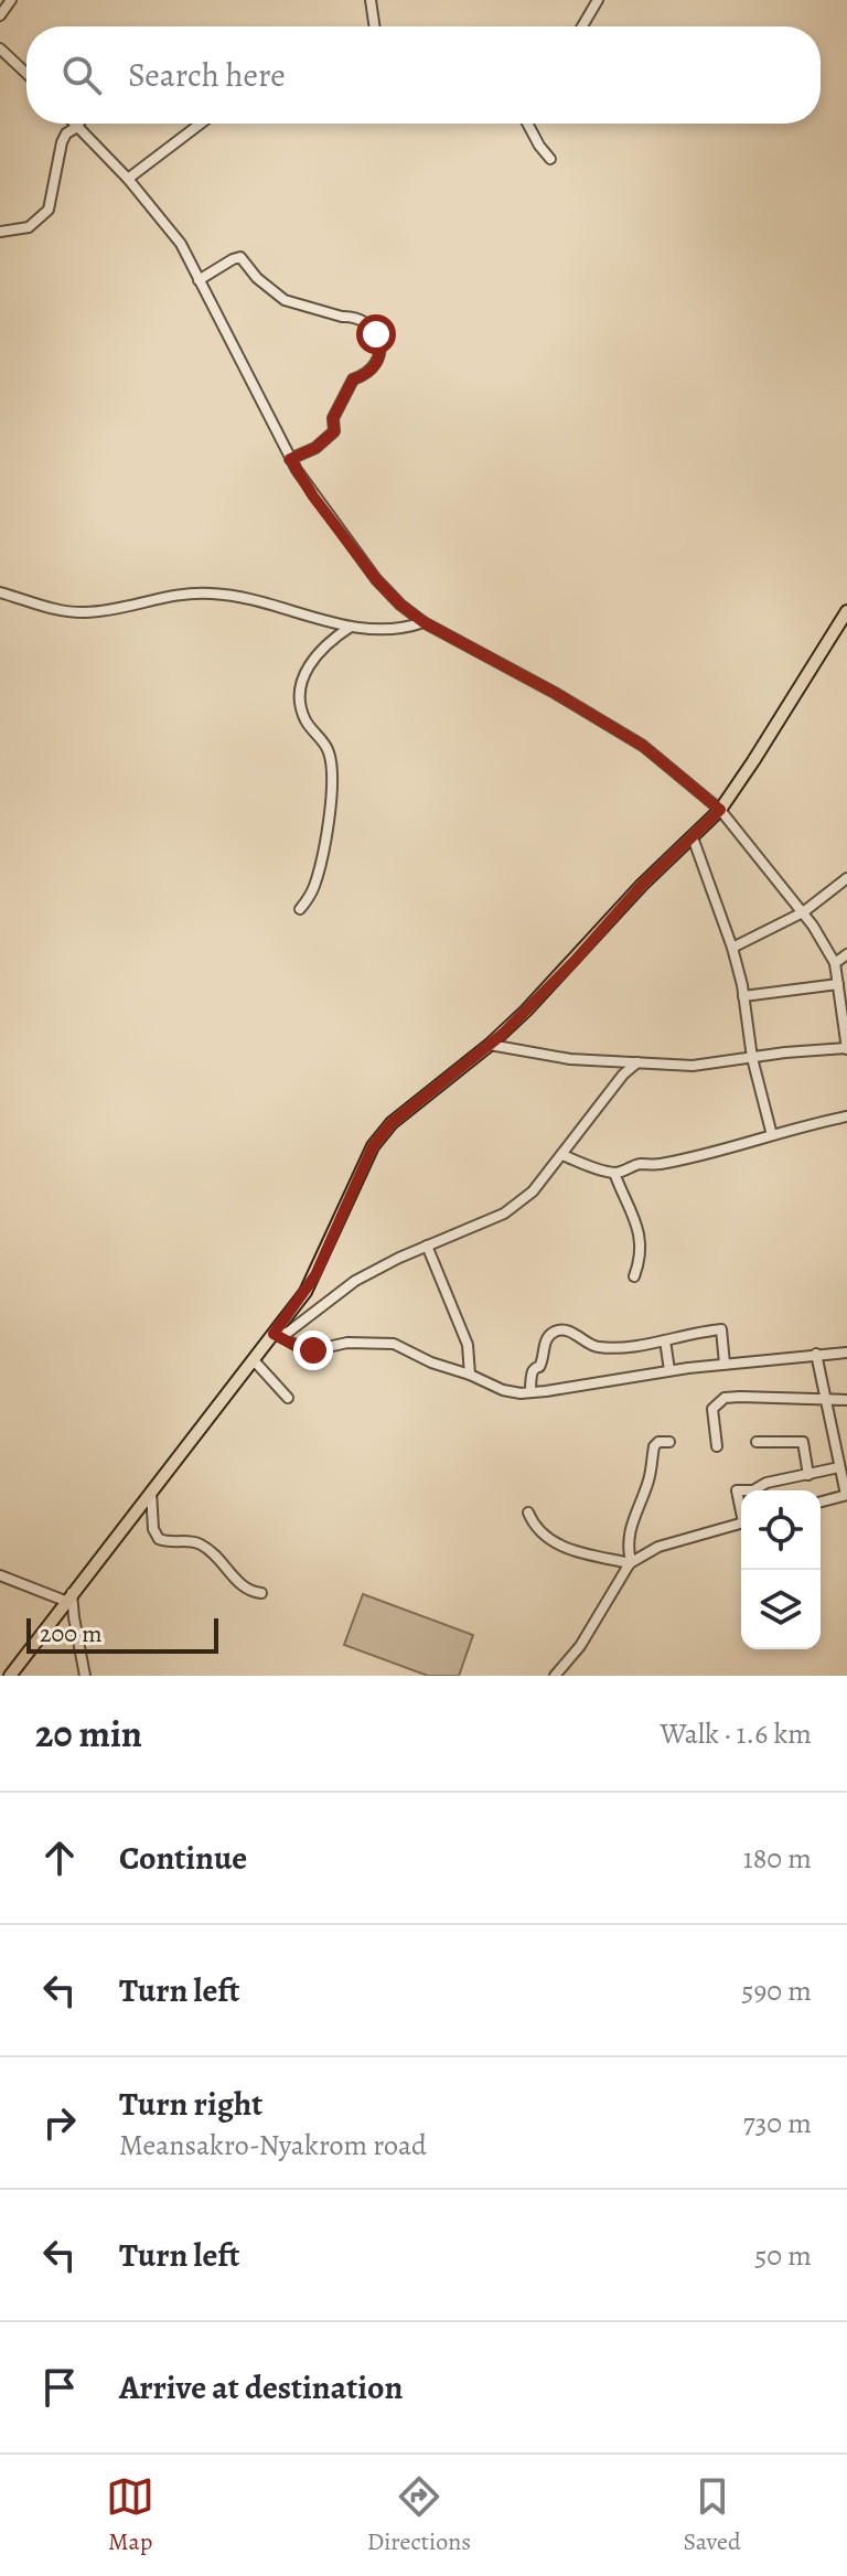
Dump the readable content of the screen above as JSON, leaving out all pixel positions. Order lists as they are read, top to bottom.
{
  "scale_bar": "200 m",
  "page": {
    "search": "Search here",
    "scale": "200 m",
    "heading": ["20 min", "Walk · 1.6 km"],
    "list": [
      ["Continue", "180 m"],
      ["Turn left", "590 m"],
      ["Turn right", "Meansakro-Nyakrom road", "730 m"],
      ["Turn left", "50 m"],
      "Arrive at destination"
    ],
    "nav": ["Map", "Directions", "Saved"]
  }
}
